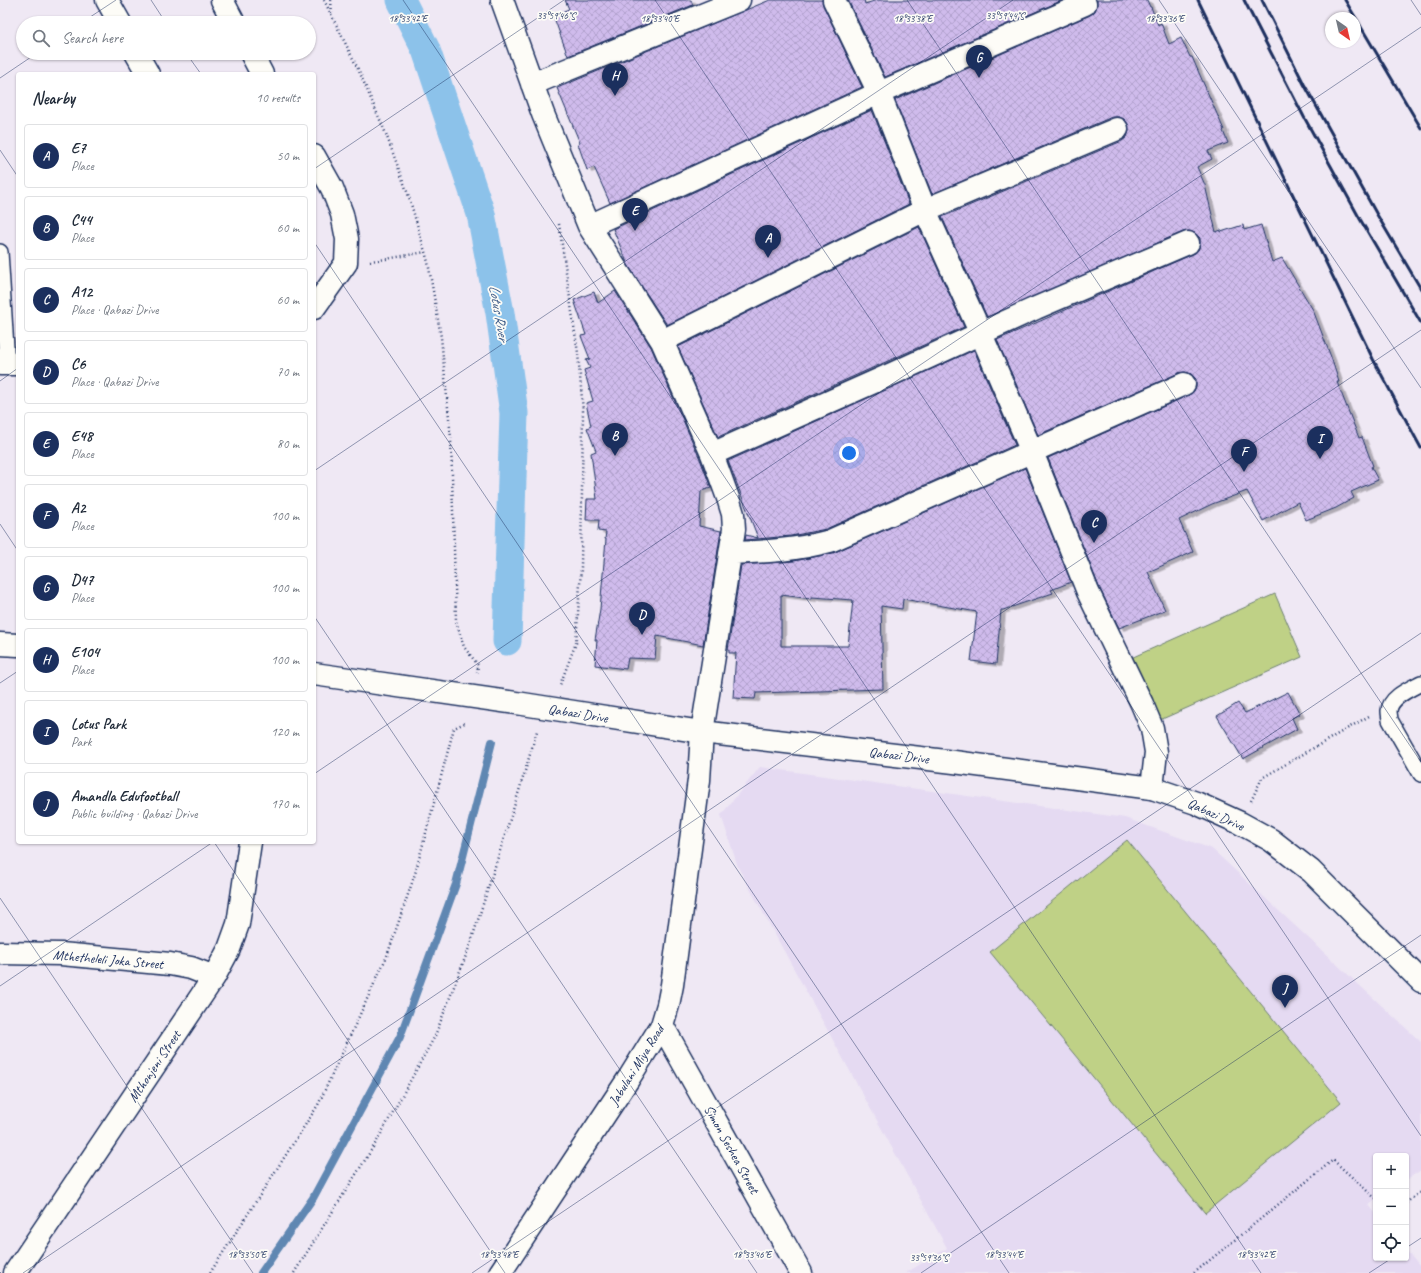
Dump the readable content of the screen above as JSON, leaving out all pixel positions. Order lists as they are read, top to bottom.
{
  "streets": {
    "street": [
      "Qabazi Drive",
      "Mthetheleli Joka Street",
      "Jabulani Miya Road",
      "Mthonjeni Street",
      "Simon Seshea Street"
    ]
  },
  "crossings": [
    ["Qabazi Drive", "Jabulani Miya Road"],
    ["Mthetheleli Joka Street", "Mthonjeni Street"],
    ["Jabulani Miya Road", "Simon Seshea Street"]
  ],
  "water": ["Lotus River"],
  "north": "bottom right",
  "page": {
    "search": "Search here",
    "pins": [
      "G",
      "H",
      "E",
      "A",
      "B",
      "I",
      "F",
      "C",
      "D",
      "J"
    ],
    "heading": ["Nearby", "10 results"],
    "list": [
      {
        "mark": "A",
        "name": "E7",
        "note": "Place",
        "value": "50 m"
      },
      {
        "mark": "B",
        "name": "C44",
        "note": "Place",
        "value": "60 m"
      },
      {
        "mark": "C",
        "name": "A12",
        "note": "Place · Qabazi Drive",
        "value": "60 m"
      },
      {
        "mark": "D",
        "name": "C6",
        "note": "Place · Qabazi Drive",
        "value": "70 m"
      },
      {
        "mark": "E",
        "name": "E48",
        "note": "Place",
        "value": "80 m"
      },
      {
        "mark": "F",
        "name": "A2",
        "note": "Place",
        "value": "100 m"
      },
      {
        "mark": "G",
        "name": "D47",
        "note": "Place",
        "value": "100 m"
      },
      {
        "mark": "H",
        "name": "E104",
        "note": "Place",
        "value": "100 m"
      },
      {
        "mark": "I",
        "name": "Lotus Park",
        "note": "Park",
        "value": "120 m"
      },
      {
        "mark": "J",
        "name": "Amandla Edufootball",
        "note": "Public building · Qabazi Drive",
        "value": "170 m"
      }
    ],
    "map_buttons": ["+", "−"]
  },
  "coordinates": [
    "33°59'46\"S",
    "33°59'44\"S",
    "18°33'40\"E",
    "18°33'36\"E",
    "18°33'42\"E",
    "18°33'38\"E",
    "18°33'50\"E",
    "18°33'48\"E",
    "18°33'46\"E",
    "18°33'44\"E",
    "33°59'36\"S"
  ]
}
